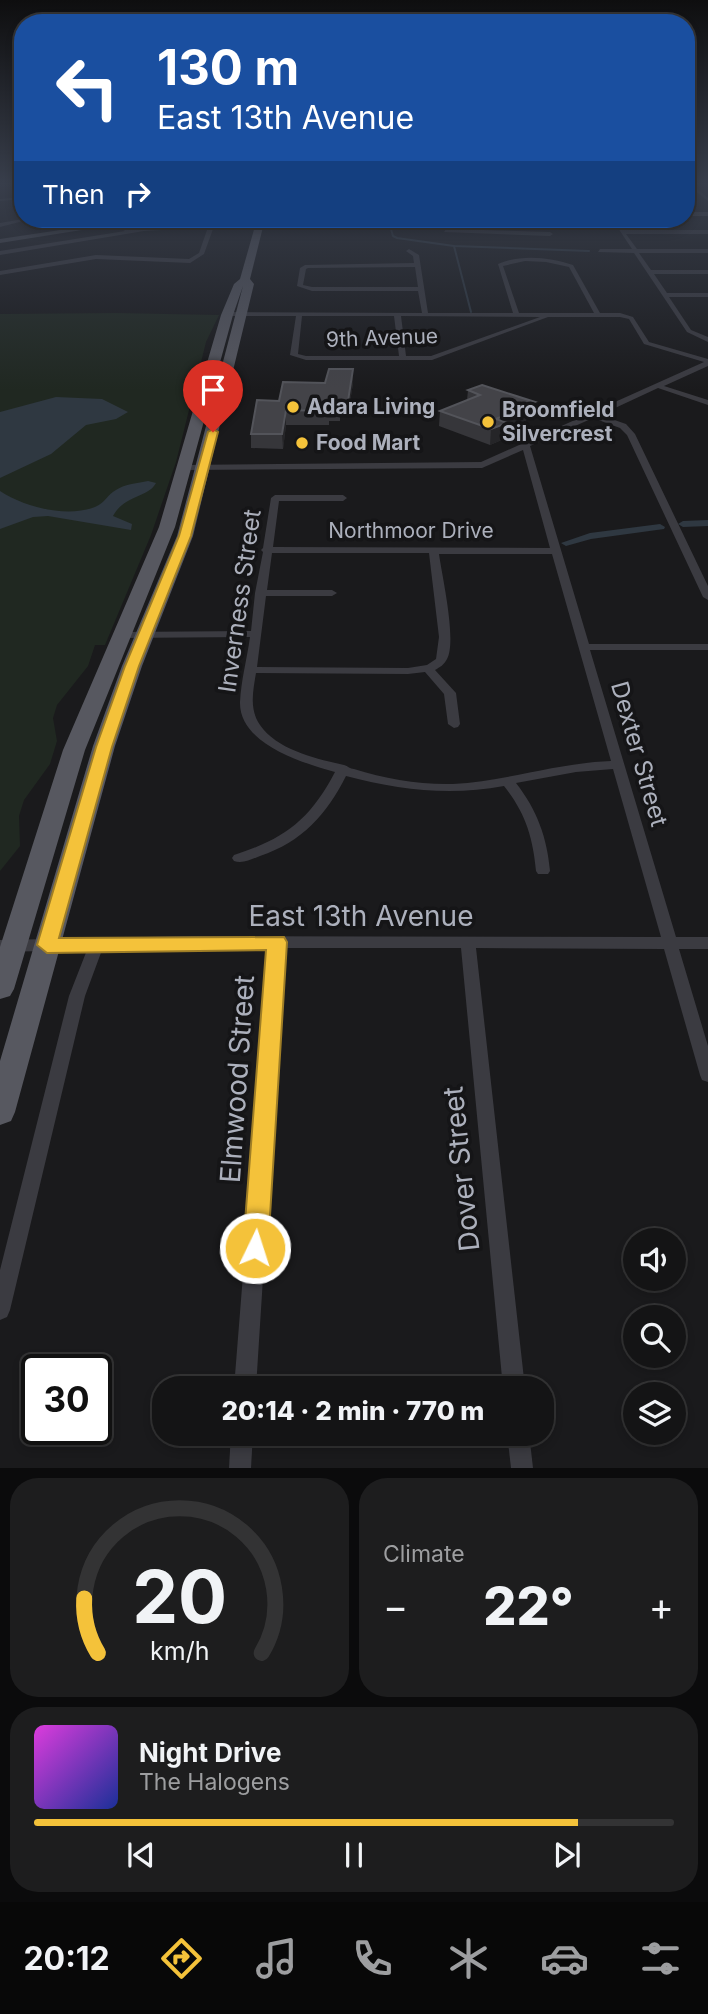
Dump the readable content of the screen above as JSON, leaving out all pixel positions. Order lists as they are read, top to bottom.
{
  "streets": {
    "street": [
      "9th Avenue",
      "Northmoor Drive",
      "Inverness Street",
      "Dexter Street",
      "East 13th Avenue",
      "Elmwood Street",
      "Dover Street"
    ]
  },
  "crossings": [
    ["Northmoor Drive", "Inverness Street"],
    ["Northmoor Drive", "Dexter Street"],
    ["Dexter Street", "East 13th Avenue"],
    ["East 13th Avenue", "Elmwood Street"],
    ["East 13th Avenue", "Dover Street"]
  ],
  "places": ["Adara Living", "Broomfield Silvercrest", "Food Mart"],
  "page": {
    "turn": ["130 m", "East 13th Avenue"],
    "then": "Then",
    "limit": "30",
    "trip": "20:14 · 2 min · 770 m",
    "tile": "Climate",
    "heat": ["−", "22°", "+"],
    "song": ["Night Drive", "The Halogens"],
    "tabs": "20:12",
    "gauge": ["20", "km/h"]
  }
}
